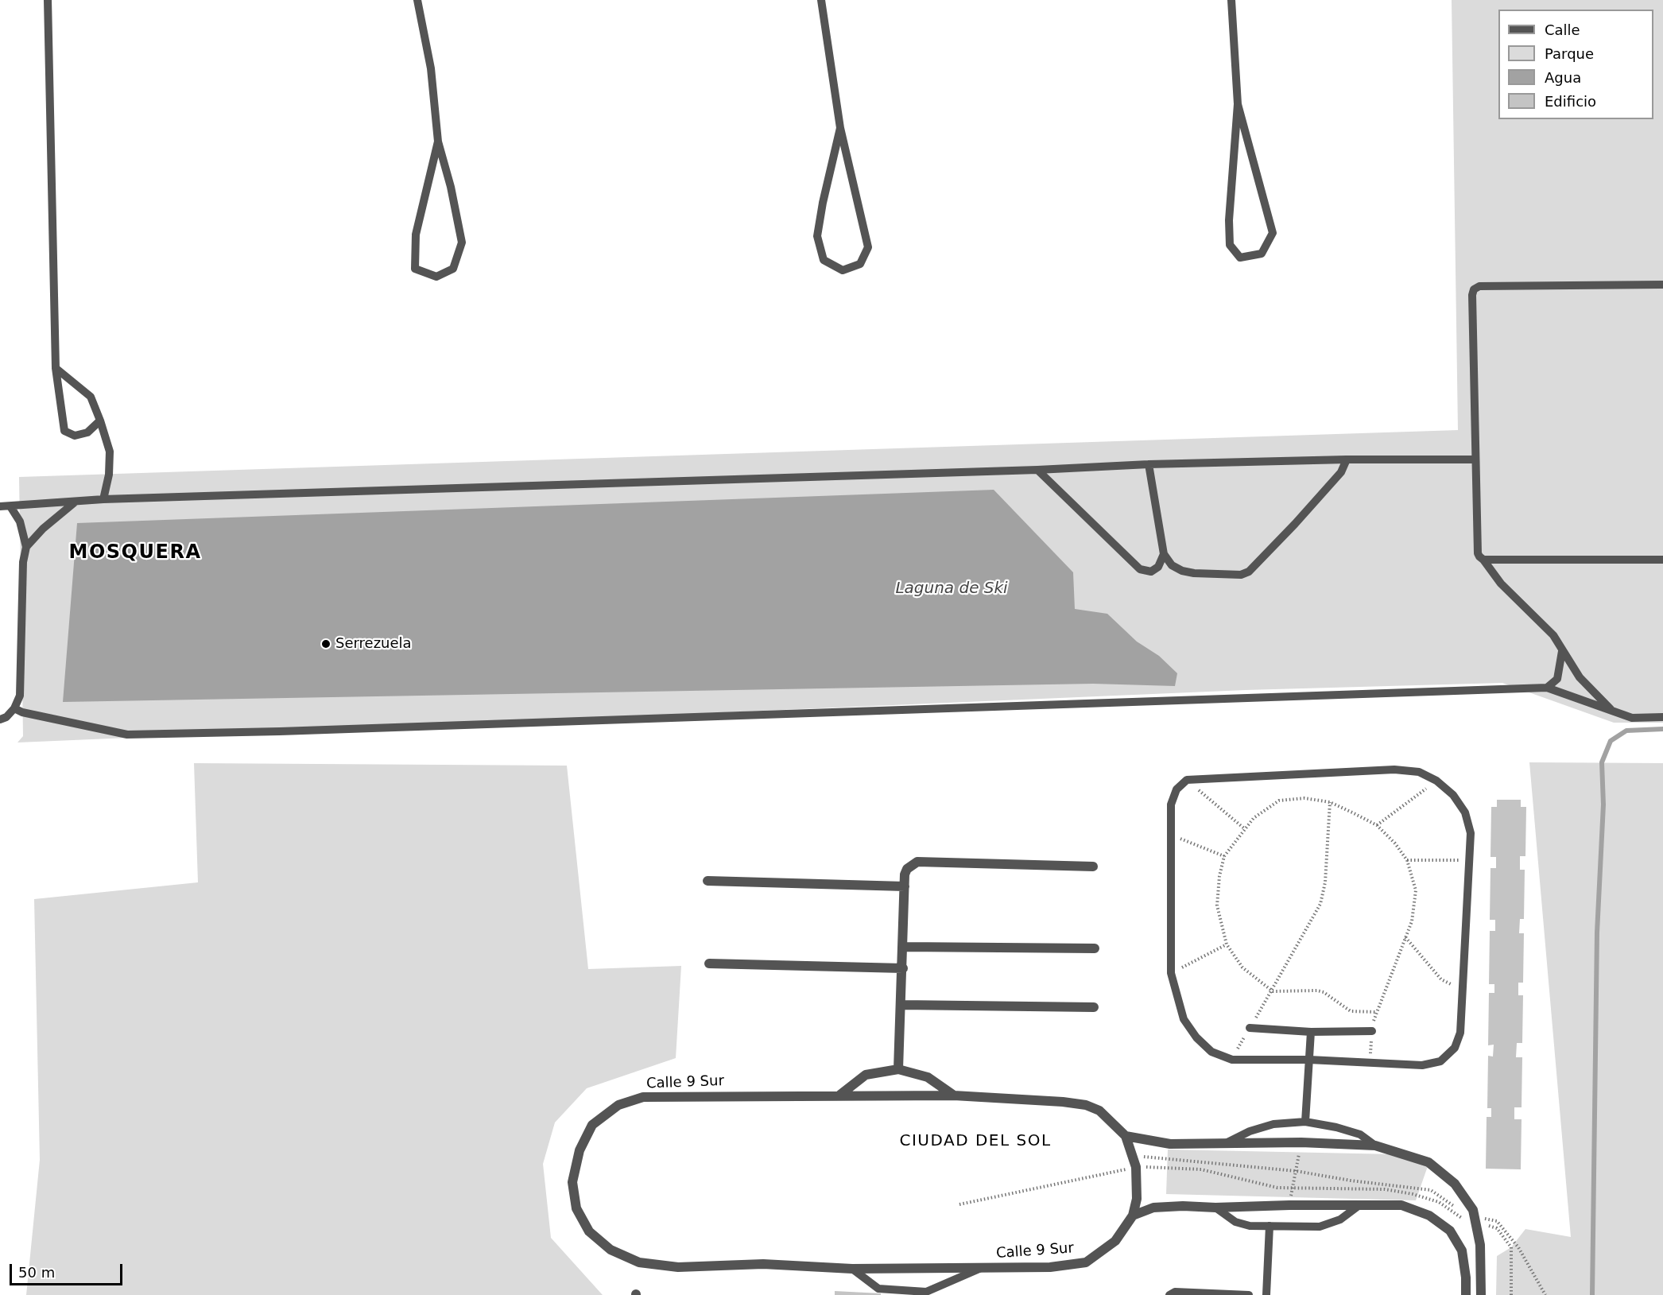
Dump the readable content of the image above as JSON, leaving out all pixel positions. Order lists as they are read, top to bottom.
{
  "streets": {
    "street": ["Calle 9 Sur"]
  },
  "districts": ["MOSQUERA", "CIUDAD DEL SOL"],
  "water": ["Laguna de Ski"],
  "places": ["Serrezuela"],
  "legend": [
    "Calle",
    "Parque",
    "Agua",
    "Edificio"
  ],
  "scale_bar": "50 m"
}
